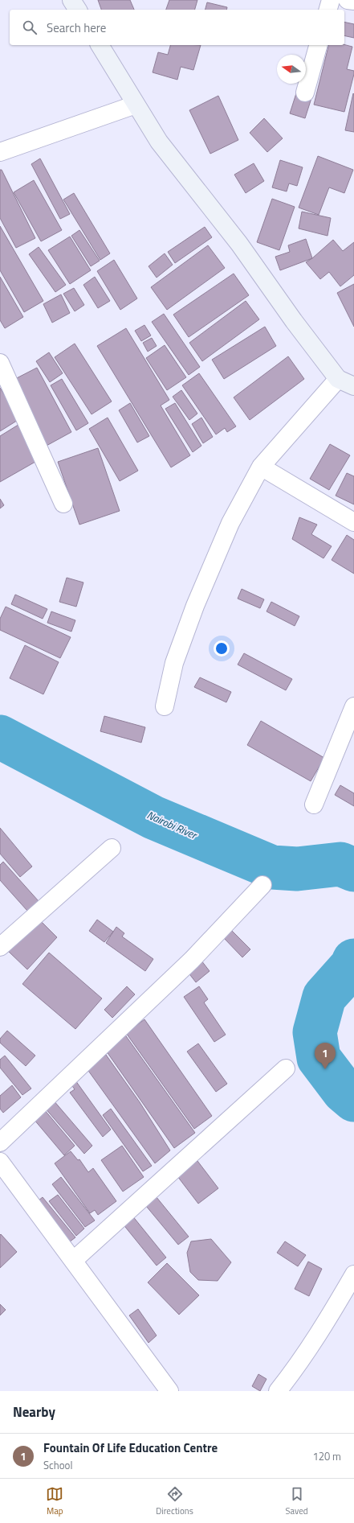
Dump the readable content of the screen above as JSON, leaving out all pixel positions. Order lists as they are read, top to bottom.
{
  "water": ["Nairobi River"],
  "north": "left",
  "page": {
    "search": "Search here",
    "pins": "1",
    "heading": "Nearby",
    "list": [
      {
        "mark": "1",
        "name": "Fountain Of Life Education Centre",
        "note": "School",
        "value": "120 m"
      }
    ],
    "nav": ["Map", "Directions", "Saved"]
  }
}
